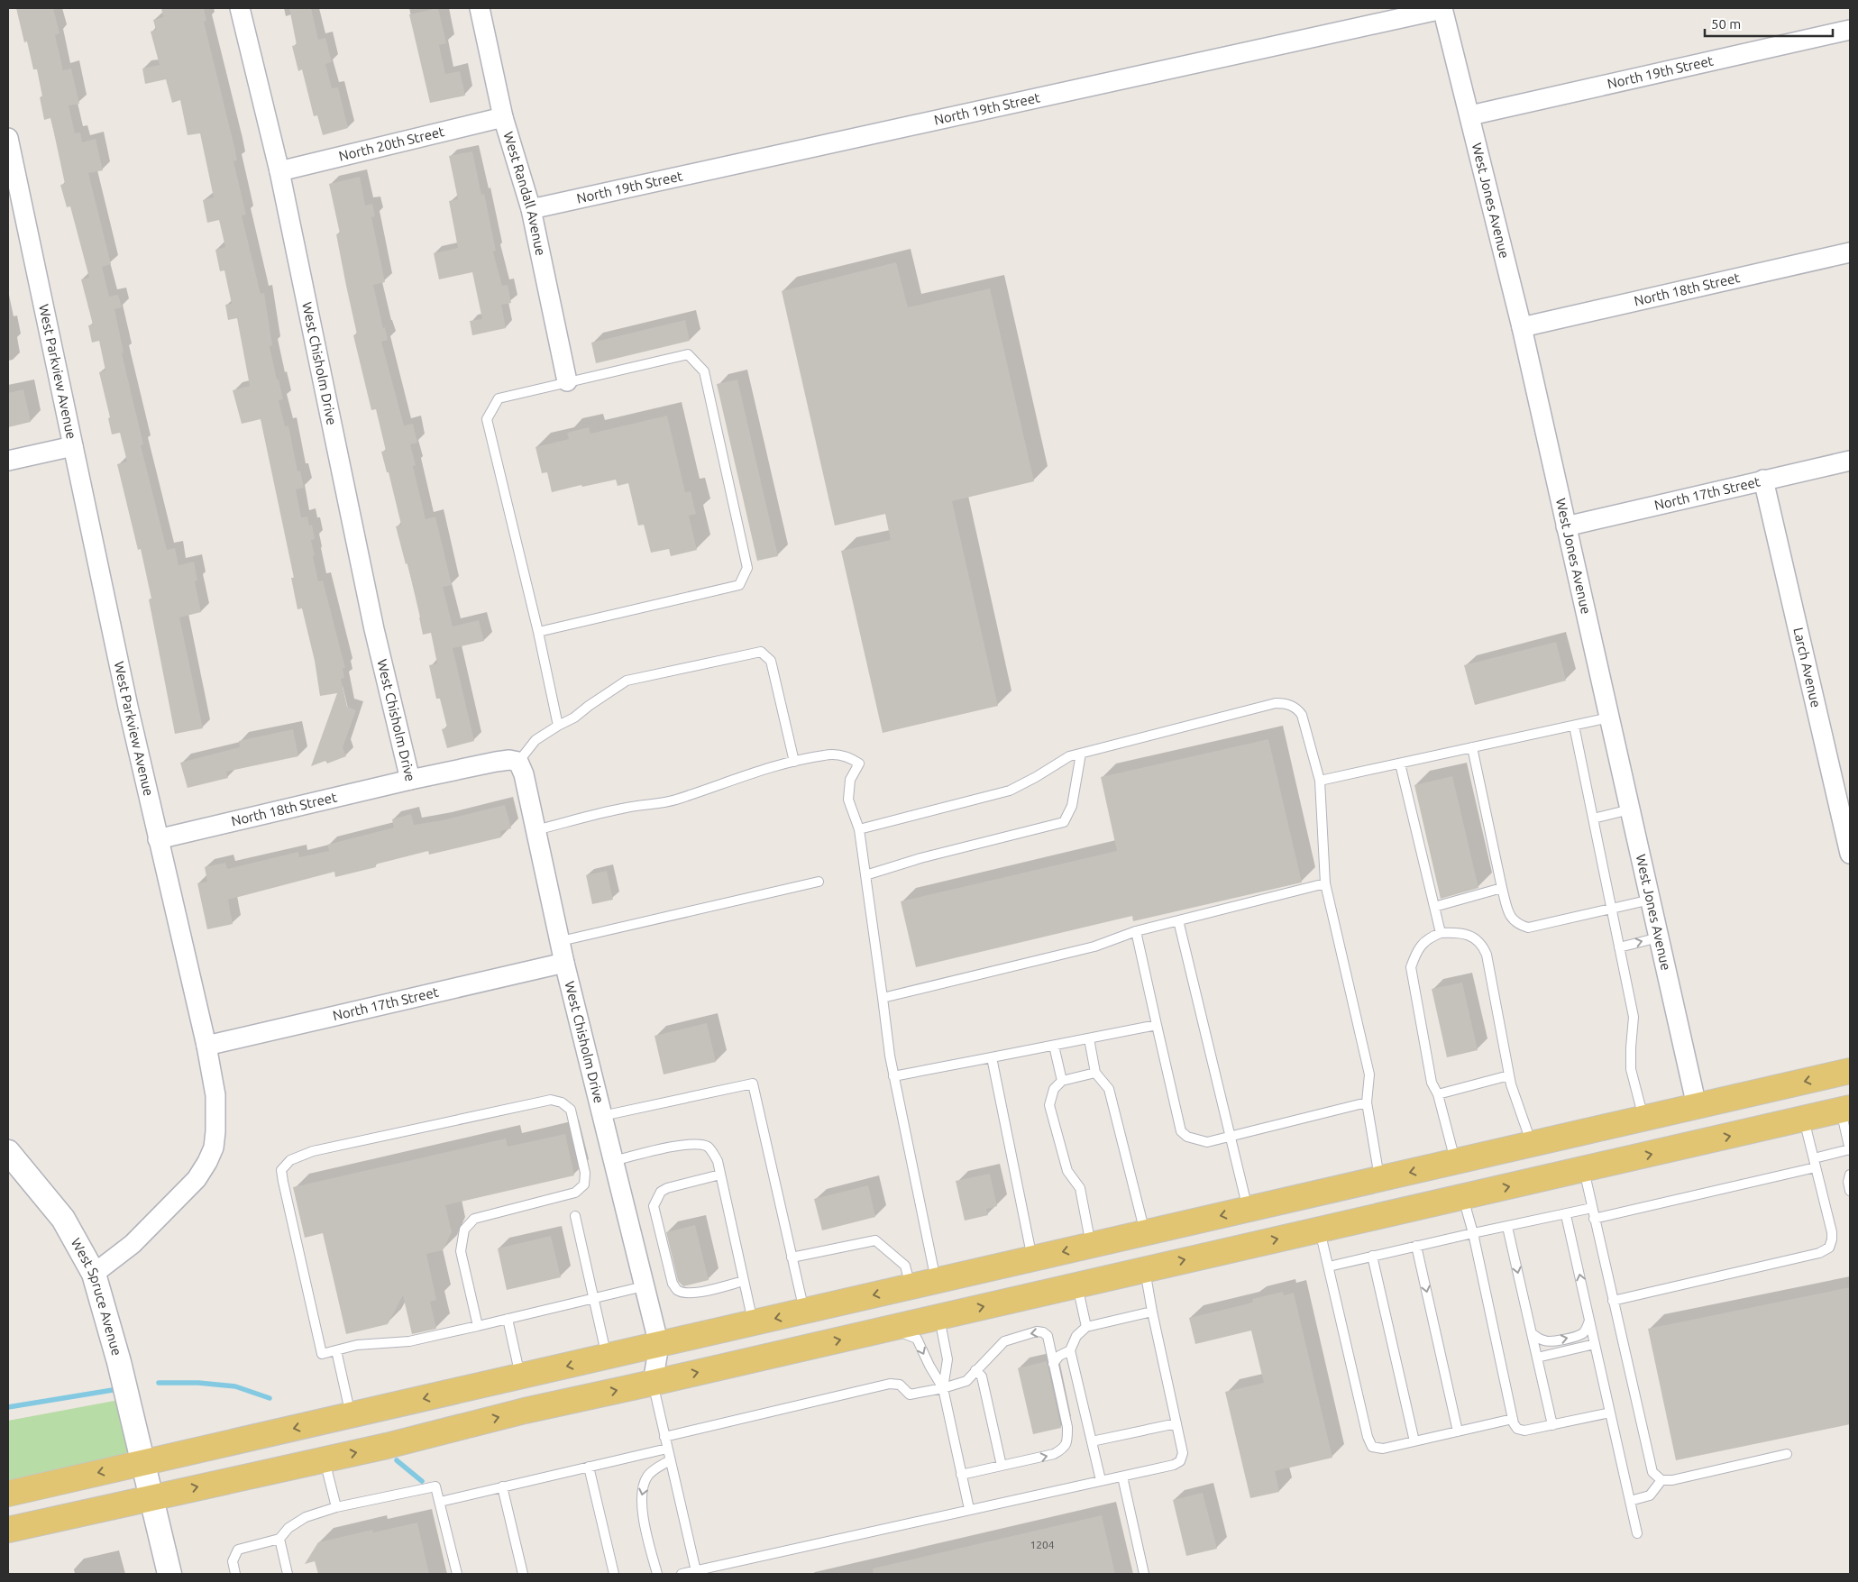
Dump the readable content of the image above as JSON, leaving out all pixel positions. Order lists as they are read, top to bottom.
{
  "streets": {
    "street": [
      "North 19th Street",
      "North 20th Street",
      "West Randall Avenue",
      "West Jones Avenue",
      "North 18th Street",
      "West Chisholm Drive",
      "West Parkview Avenue",
      "North 17th Street",
      "Larch Avenue",
      "West Spruce Avenue"
    ]
  },
  "crossings": [
    ["North 19th Street", "West Randall Avenue"],
    ["North 19th Street", "West Jones Avenue"],
    ["North 20th Street", "West Randall Avenue"],
    ["North 20th Street", "West Chisholm Drive"],
    ["West Jones Avenue", "North 18th Street"],
    ["West Jones Avenue", "North 17th Street"],
    ["North 18th Street", "West Chisholm Drive"],
    ["North 18th Street", "West Parkview Avenue"],
    ["West Chisholm Drive", "North 17th Street"],
    ["West Parkview Avenue", "North 17th Street"],
    ["West Parkview Avenue", "West Spruce Avenue"],
    ["North 17th Street", "Larch Avenue"]
  ],
  "house_numbers": ["1204"],
  "scale_bar": "50 m"
}
